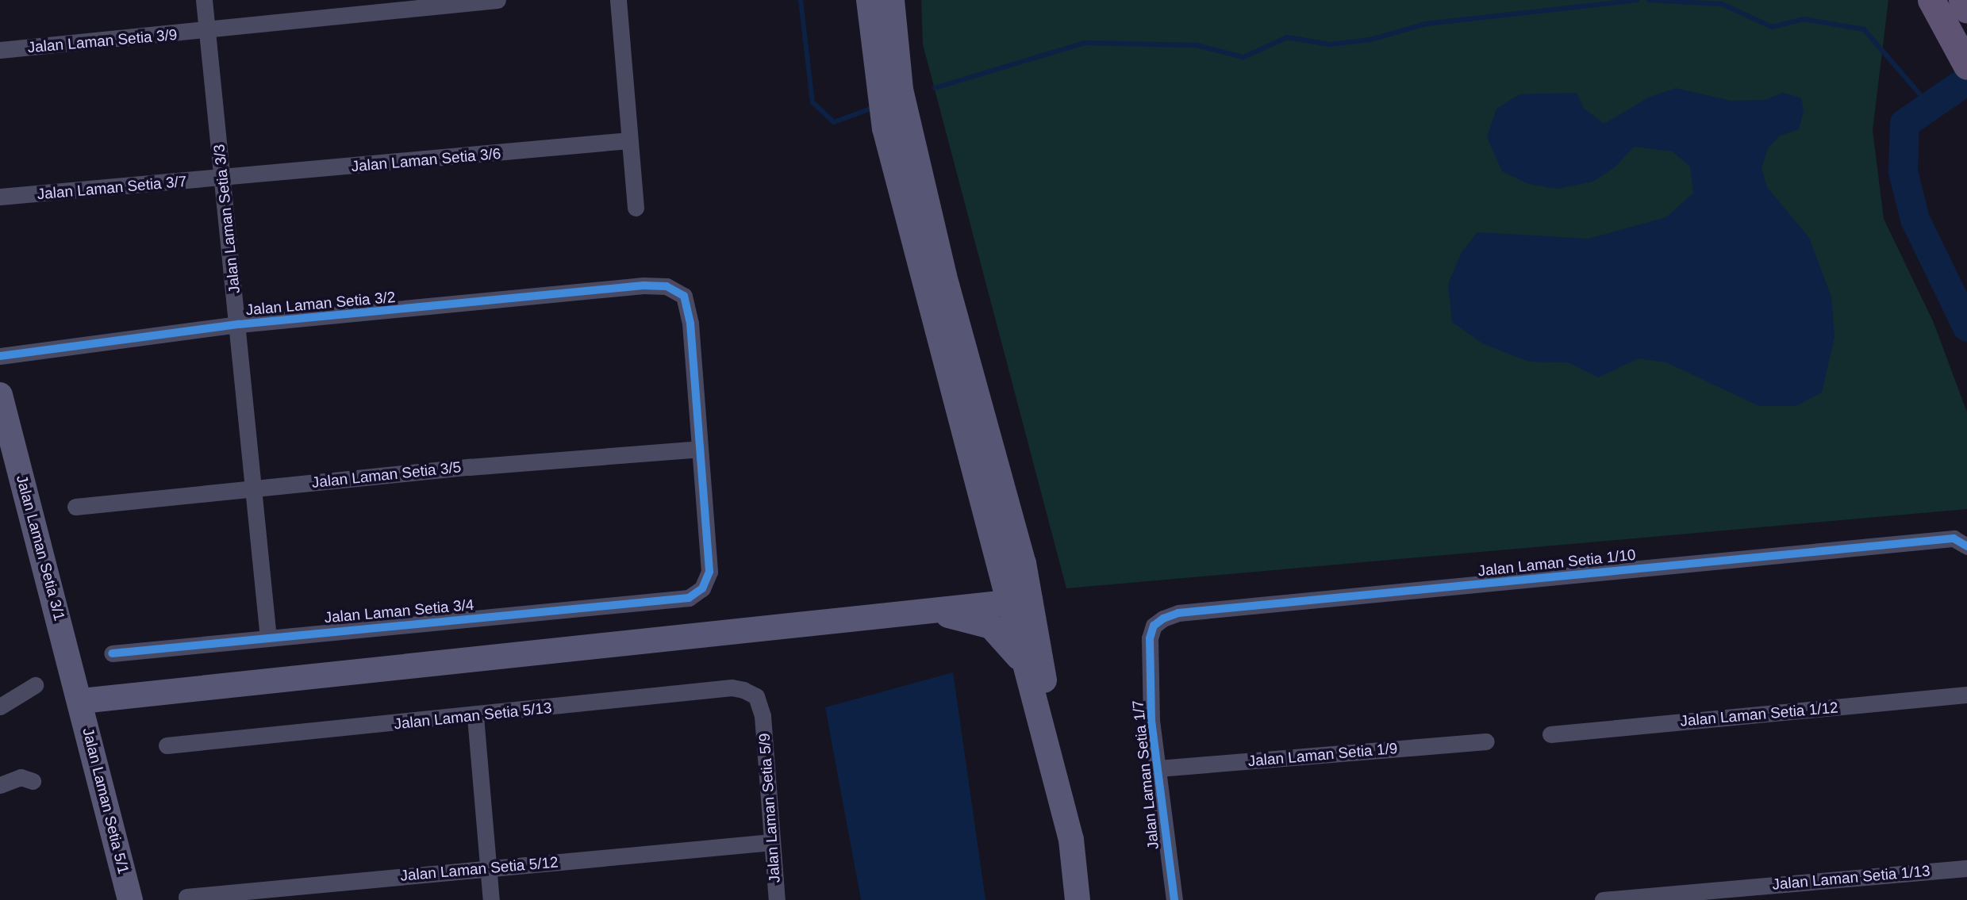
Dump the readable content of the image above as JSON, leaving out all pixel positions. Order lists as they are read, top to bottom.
{
  "streets": {
    "street": [
      "Jalan Laman Setia 3/9",
      "Jalan Laman Setia 3/6",
      "Jalan Laman Setia 3/7",
      "Jalan Laman Setia 3/3",
      "Jalan Laman Setia 3/2",
      "Jalan Laman Setia 3/5",
      "Jalan Laman Setia 3/1",
      "Jalan Laman Setia 1/10",
      "Jalan Laman Setia 3/4",
      "Jalan Laman Setia 1/12",
      "Jalan Laman Setia 5/13",
      "Jalan Laman Setia 1/9",
      "Jalan Laman Setia 1/7",
      "Jalan Laman Setia 5/1",
      "Jalan Laman Setia 5/9",
      "Jalan Laman Setia 5/12",
      "Jalan Laman Setia 1/13"
    ]
  },
  "crossings": [
    ["Jalan Laman Setia 3/9", "Jalan Laman Setia 3/3"],
    ["Jalan Laman Setia 3/6", "Jalan Laman Setia 3/7"],
    ["Jalan Laman Setia 3/6", "Jalan Laman Setia 3/3"],
    ["Jalan Laman Setia 3/7", "Jalan Laman Setia 3/3"],
    ["Jalan Laman Setia 3/3", "Jalan Laman Setia 3/2"],
    ["Jalan Laman Setia 3/3", "Jalan Laman Setia 3/5"],
    ["Jalan Laman Setia 3/3", "Jalan Laman Setia 3/4"],
    ["Jalan Laman Setia 3/2", "Jalan Laman Setia 3/5"],
    ["Jalan Laman Setia 3/2", "Jalan Laman Setia 3/4"],
    ["Jalan Laman Setia 3/5", "Jalan Laman Setia 3/4"],
    ["Jalan Laman Setia 3/1", "Jalan Laman Setia 5/1"],
    ["Jalan Laman Setia 1/10", "Jalan Laman Setia 1/7"],
    ["Jalan Laman Setia 5/13", "Jalan Laman Setia 5/9"],
    ["Jalan Laman Setia 1/9", "Jalan Laman Setia 1/7"],
    ["Jalan Laman Setia 5/9", "Jalan Laman Setia 5/12"]
  ]
}
